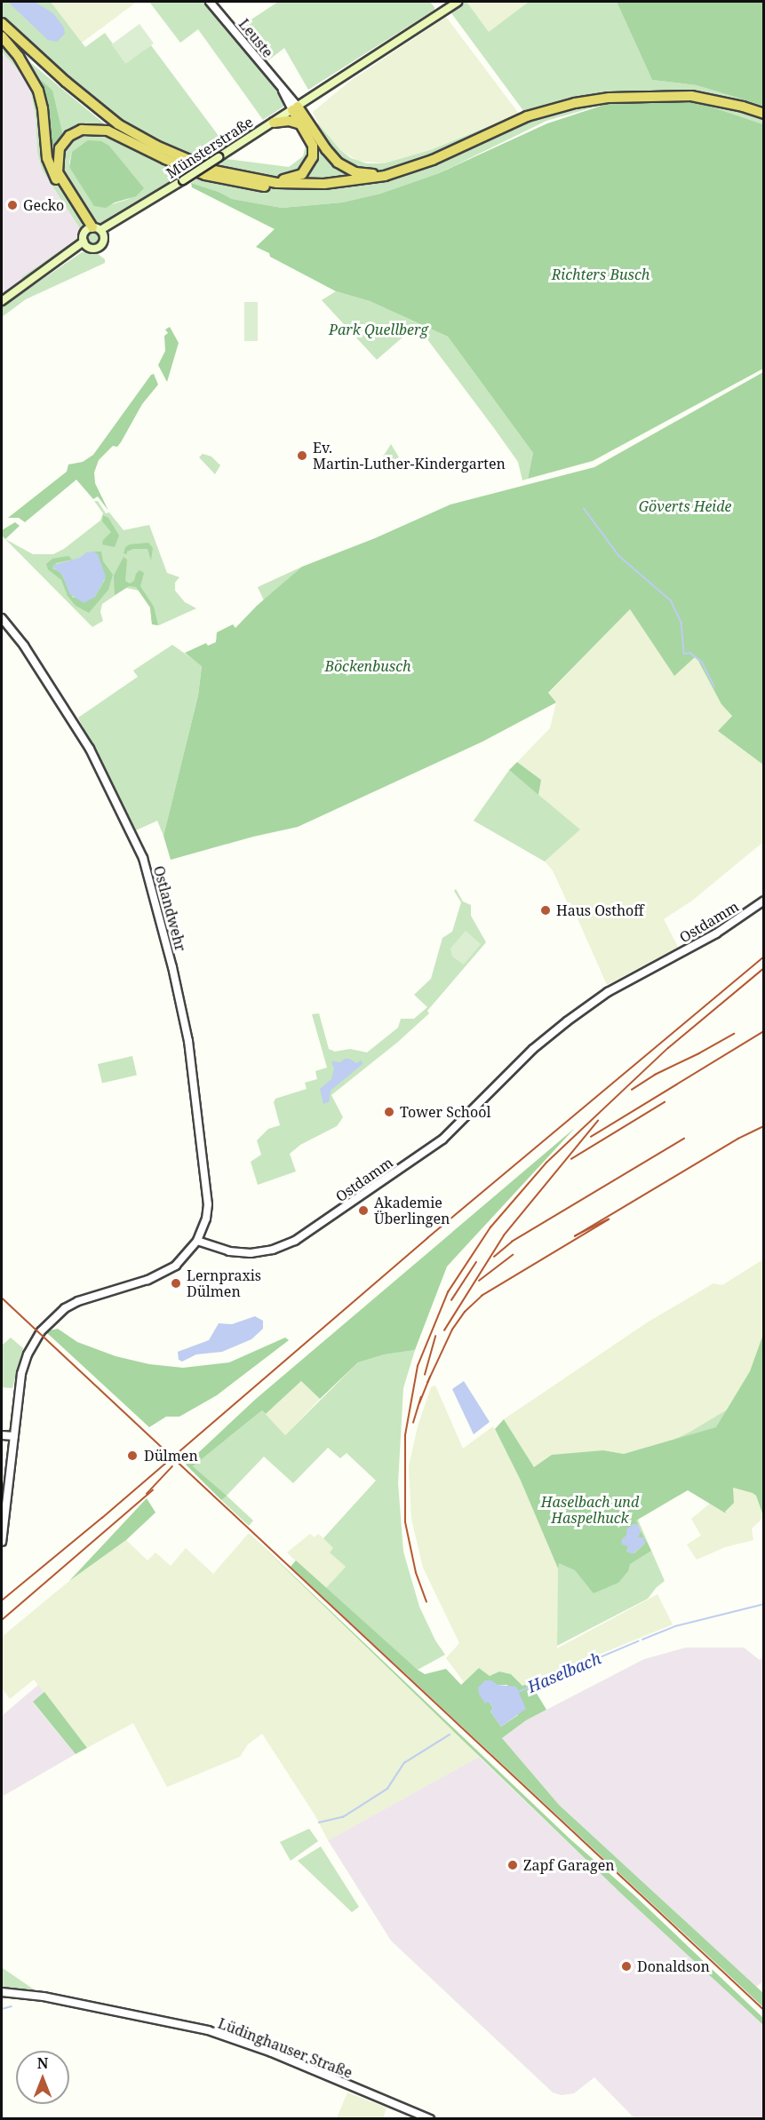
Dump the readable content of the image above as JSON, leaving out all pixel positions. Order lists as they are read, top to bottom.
{
  "streets": {
    "main road": ["Münsterstraße"],
    "street": [
      "Leuste",
      "Ostlandwehr",
      "Ostdamm",
      "Lüdinghauser Straße"
    ]
  },
  "crossings": [
    ["Leuste", "Münsterstraße"],
    ["Ostlandwehr", "Ostdamm"]
  ],
  "water": ["Haselbach"],
  "parks": [
    "Richters Busch",
    "Park Quellberg",
    "Göverts Heide",
    "Böckenbusch",
    "Haselbach und Haspelhuck"
  ],
  "places": [
    "Gecko",
    "Ev. Martin-Luther-Kindergarten",
    "Haus Osthoff",
    "Tower School",
    "Akademie Überlingen",
    "Lernpraxis Dülmen",
    "Dülmen",
    "Zapf Garagen",
    "Donaldson"
  ],
  "north": "top"
}
